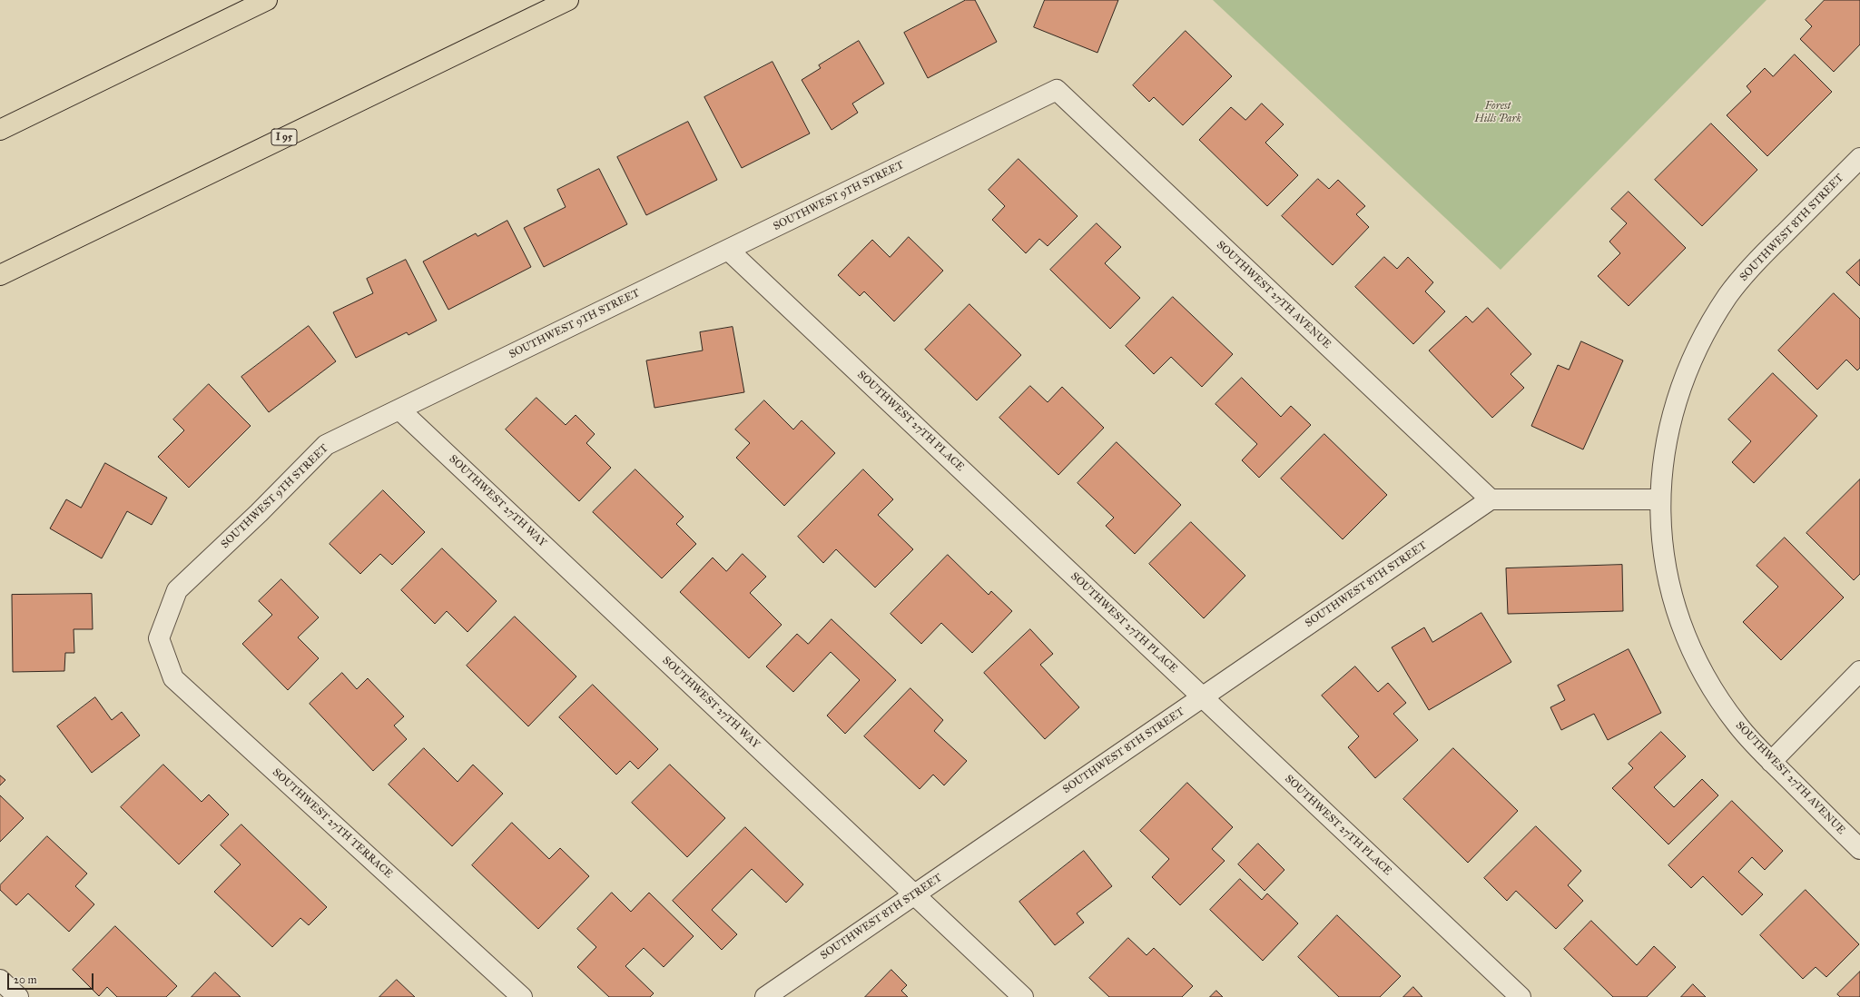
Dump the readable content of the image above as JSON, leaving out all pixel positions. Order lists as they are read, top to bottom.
{
  "streets": {
    "highway": ["I 95"],
    "street": [
      "SOUTHWEST 9TH STREET",
      "SOUTHWEST 8TH STREET",
      "SOUTHWEST 27TH AVENUE",
      "SOUTHWEST 27TH PLACE",
      "SOUTHWEST 27TH WAY",
      "SOUTHWEST 27TH TERRACE"
    ]
  },
  "crossings": [
    ["SOUTHWEST 9TH STREET", "SOUTHWEST 27TH AVENUE"],
    ["SOUTHWEST 9TH STREET", "SOUTHWEST 27TH PLACE"],
    ["SOUTHWEST 9TH STREET", "SOUTHWEST 27TH WAY"],
    ["SOUTHWEST 9TH STREET", "SOUTHWEST 27TH TERRACE"],
    ["SOUTHWEST 8TH STREET", "SOUTHWEST 27TH AVENUE"],
    ["SOUTHWEST 8TH STREET", "SOUTHWEST 27TH PLACE"],
    ["SOUTHWEST 8TH STREET", "SOUTHWEST 27TH WAY"]
  ],
  "parks": ["Forest Hills Park"],
  "scale_bar": "20 m"
}
